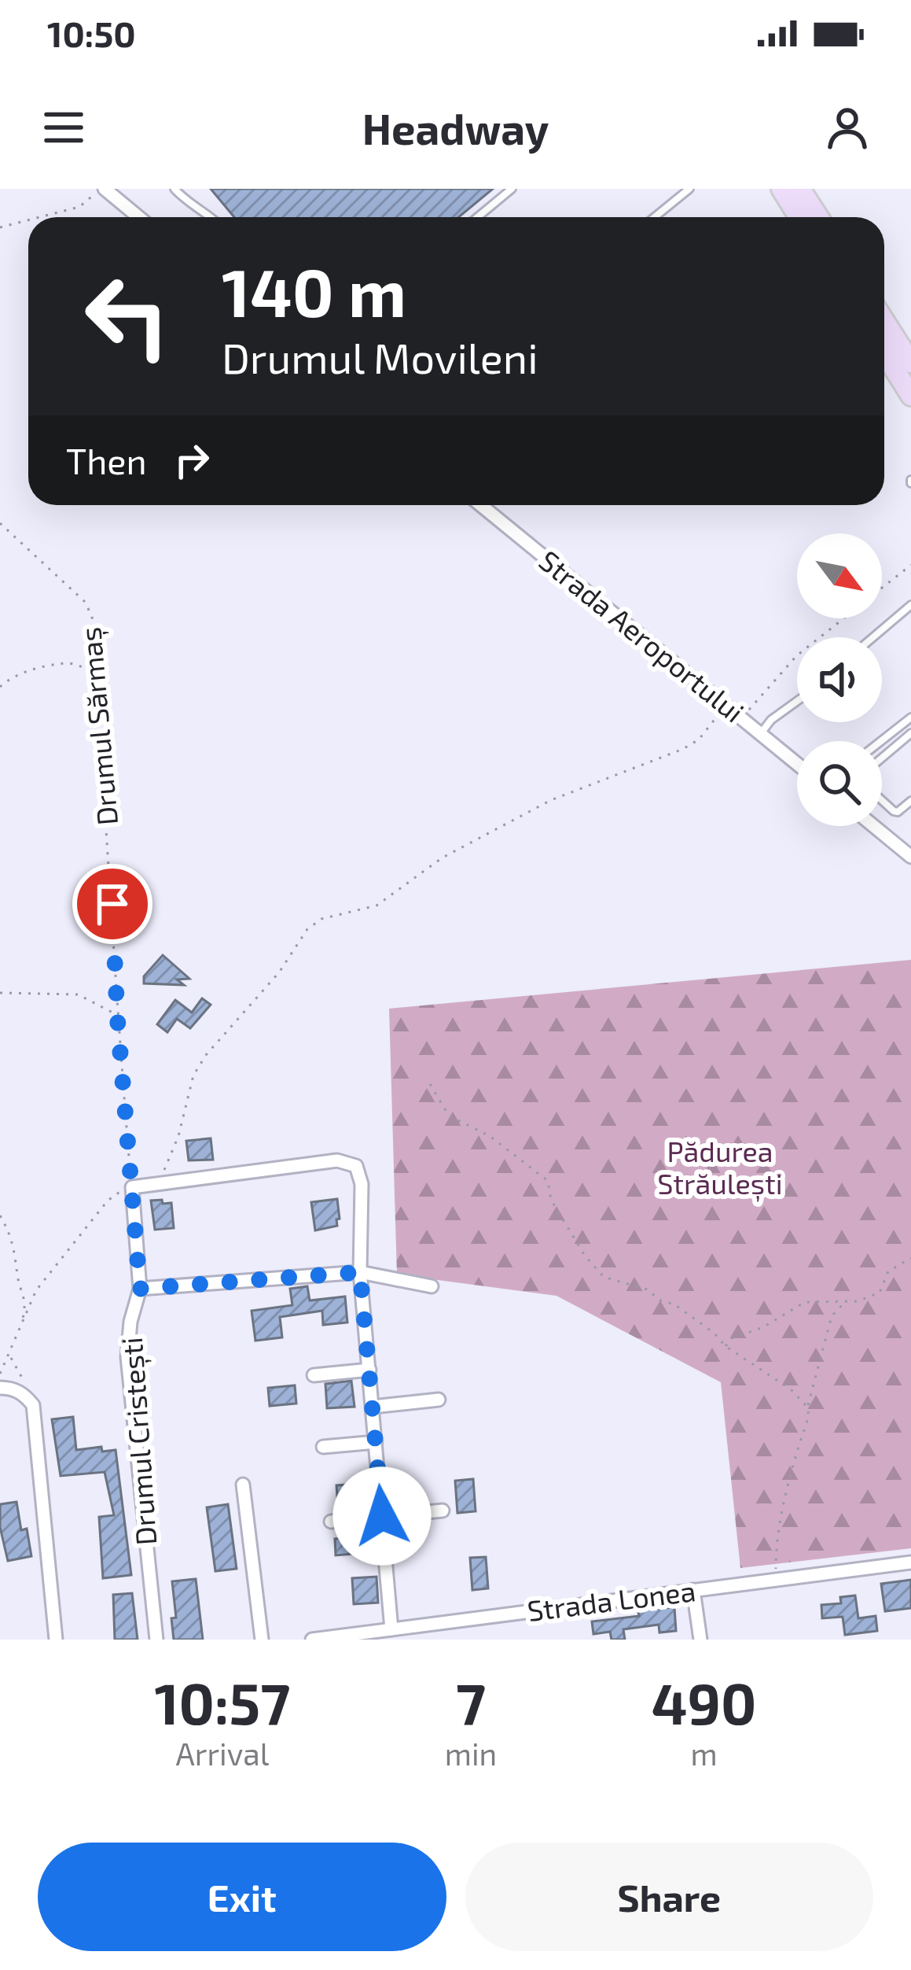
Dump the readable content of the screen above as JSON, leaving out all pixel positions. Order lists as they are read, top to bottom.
{
  "streets": {
    "street": ["Strada Aeroportului", "Drumul Cristești", "Strada Lonea"],
    "path": ["Drumul Sărmaș"]
  },
  "crossings": [
    ["Drumul Sărmaș", "Drumul Cristești"]
  ],
  "parks": ["Pădurea Străulești"],
  "north": "bottom right",
  "page": {
    "status": "10:50",
    "header": "Headway",
    "turn": ["140 m", "Drumul Movileni"],
    "then": "Then",
    "eta": [
      "10:57",
      "Arrival",
      "7",
      "min",
      "490",
      "m"
    ],
    "buttons": ["Exit", "Share"]
  }
}
